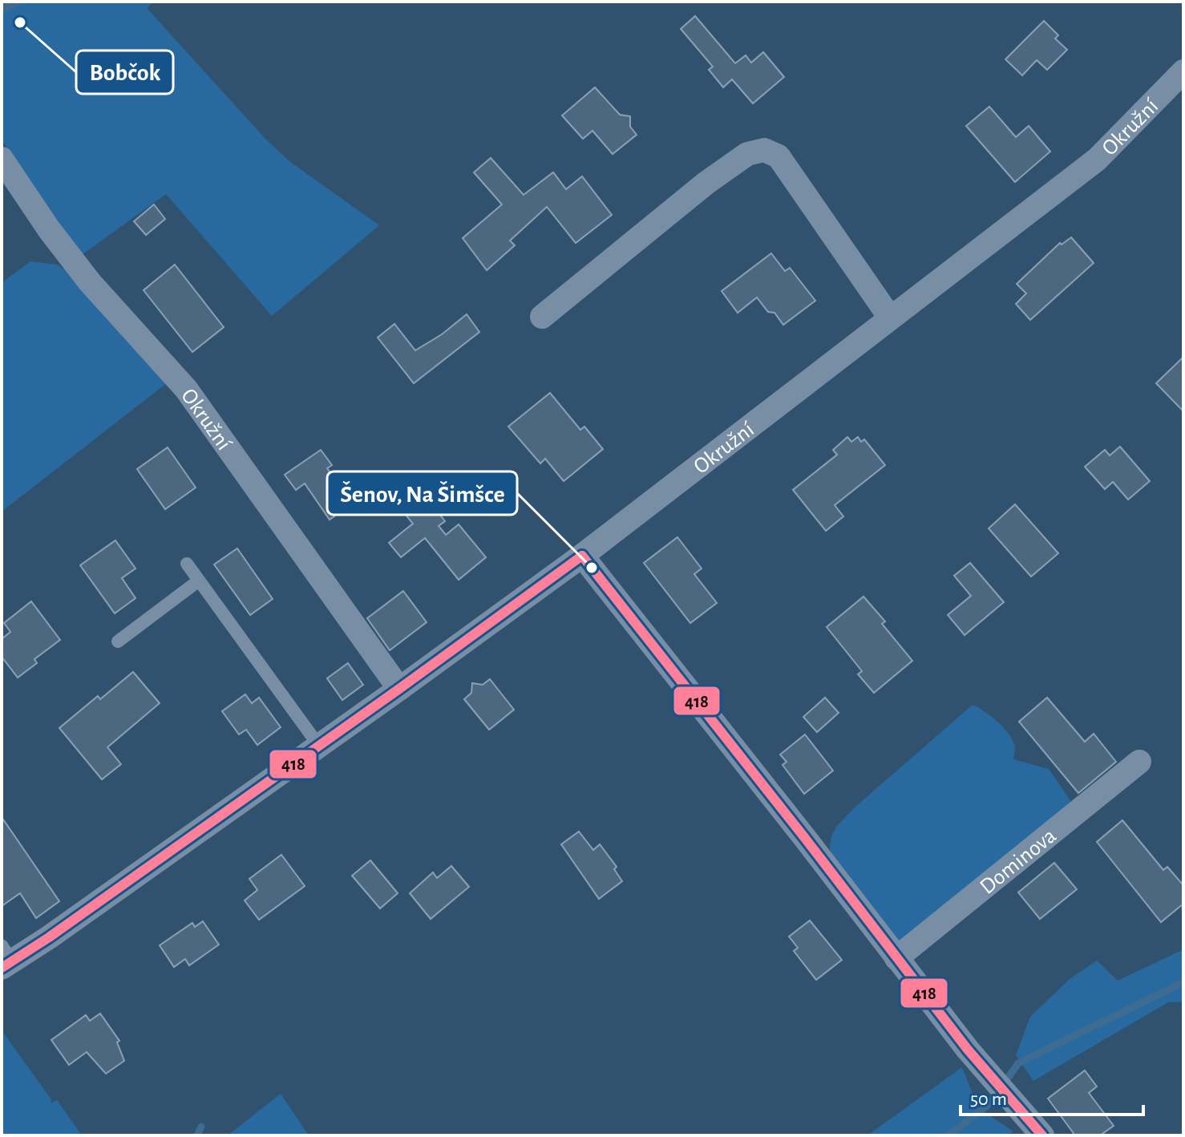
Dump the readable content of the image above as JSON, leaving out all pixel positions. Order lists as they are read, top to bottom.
{
  "streets": {
    "street": ["Okružní", "Dominova"]
  },
  "places": ["Bobčok", "Šenov, Na Šimšce"],
  "lines": ["transit line 418"],
  "scale_bar": "50 m"
}
